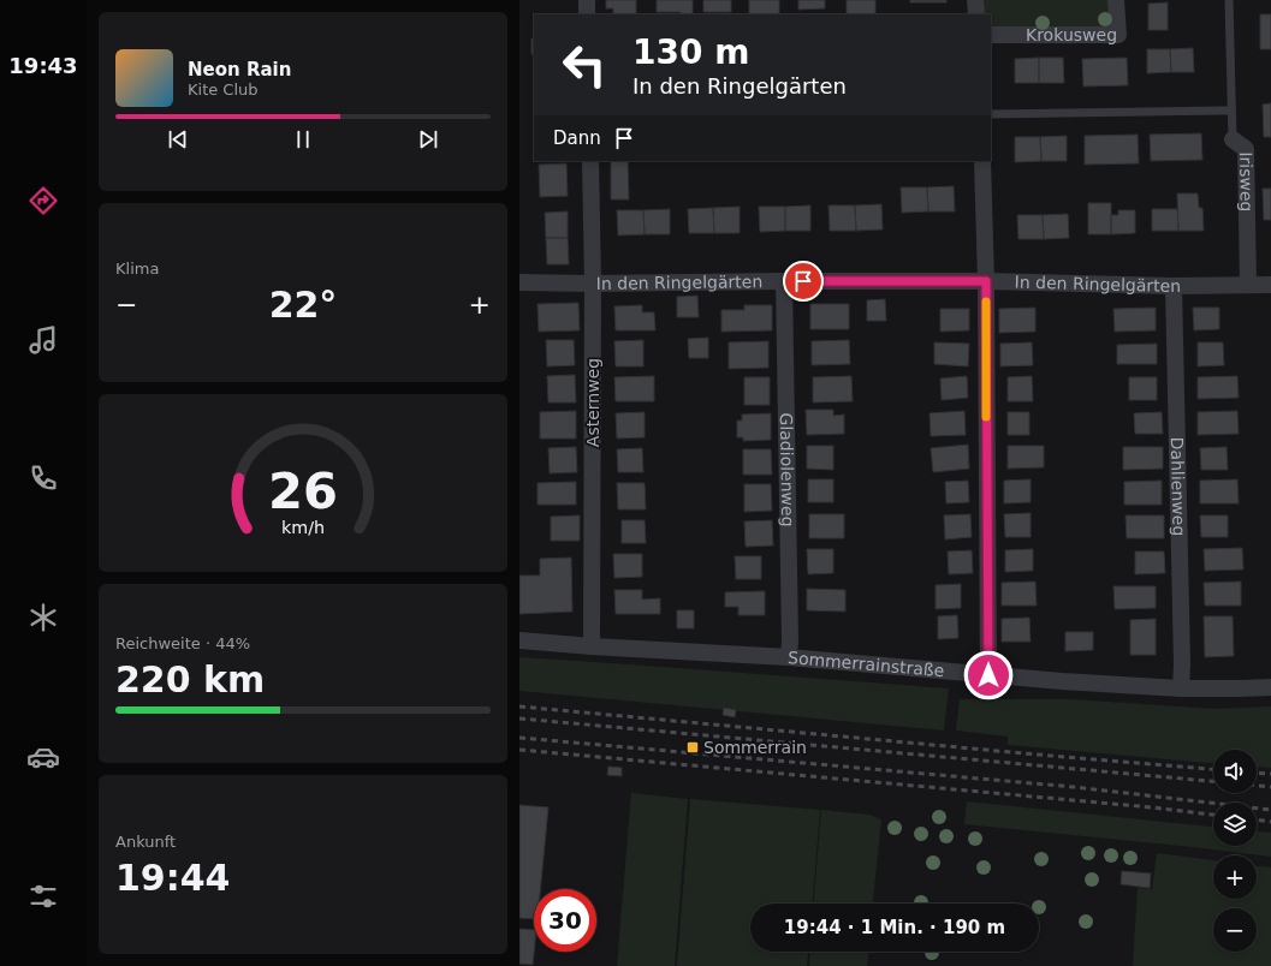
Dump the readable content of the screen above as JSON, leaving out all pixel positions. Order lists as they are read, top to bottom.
{
  "streets": {
    "street": [
      "Krokusweg",
      "Irisweg",
      "In den Ringelgärten",
      "Asternweg",
      "Gladiolenweg",
      "Dahlienweg",
      "Sommerrainstraße"
    ]
  },
  "crossings": [
    ["Irisweg", "In den Ringelgärten"],
    ["In den Ringelgärten", "Asternweg"],
    ["In den Ringelgärten", "Gladiolenweg"],
    ["In den Ringelgärten", "Dahlienweg"],
    ["Asternweg", "Sommerrainstraße"],
    ["Gladiolenweg", "Sommerrainstraße"],
    ["Dahlienweg", "Sommerrainstraße"]
  ],
  "places": {
    "transit": ["Sommerrain"]
  },
  "page": {
    "tabs": "19:43",
    "turn": ["130 m", "In den Ringelgärten"],
    "song": ["Neon Rain", "Kite Club"],
    "then": "Dann",
    "tile": [
      "Klima",
      ["Reichweite · 44%", "220 km"],
      ["Ankunft", "19:44"]
    ],
    "heat": ["−", "22°", "+"],
    "map_buttons": ["+", "−"],
    "limit": "30",
    "trip": "19:44 · 1 Min. · 190 m",
    "gauge": ["26", "km/h"]
  }
}
